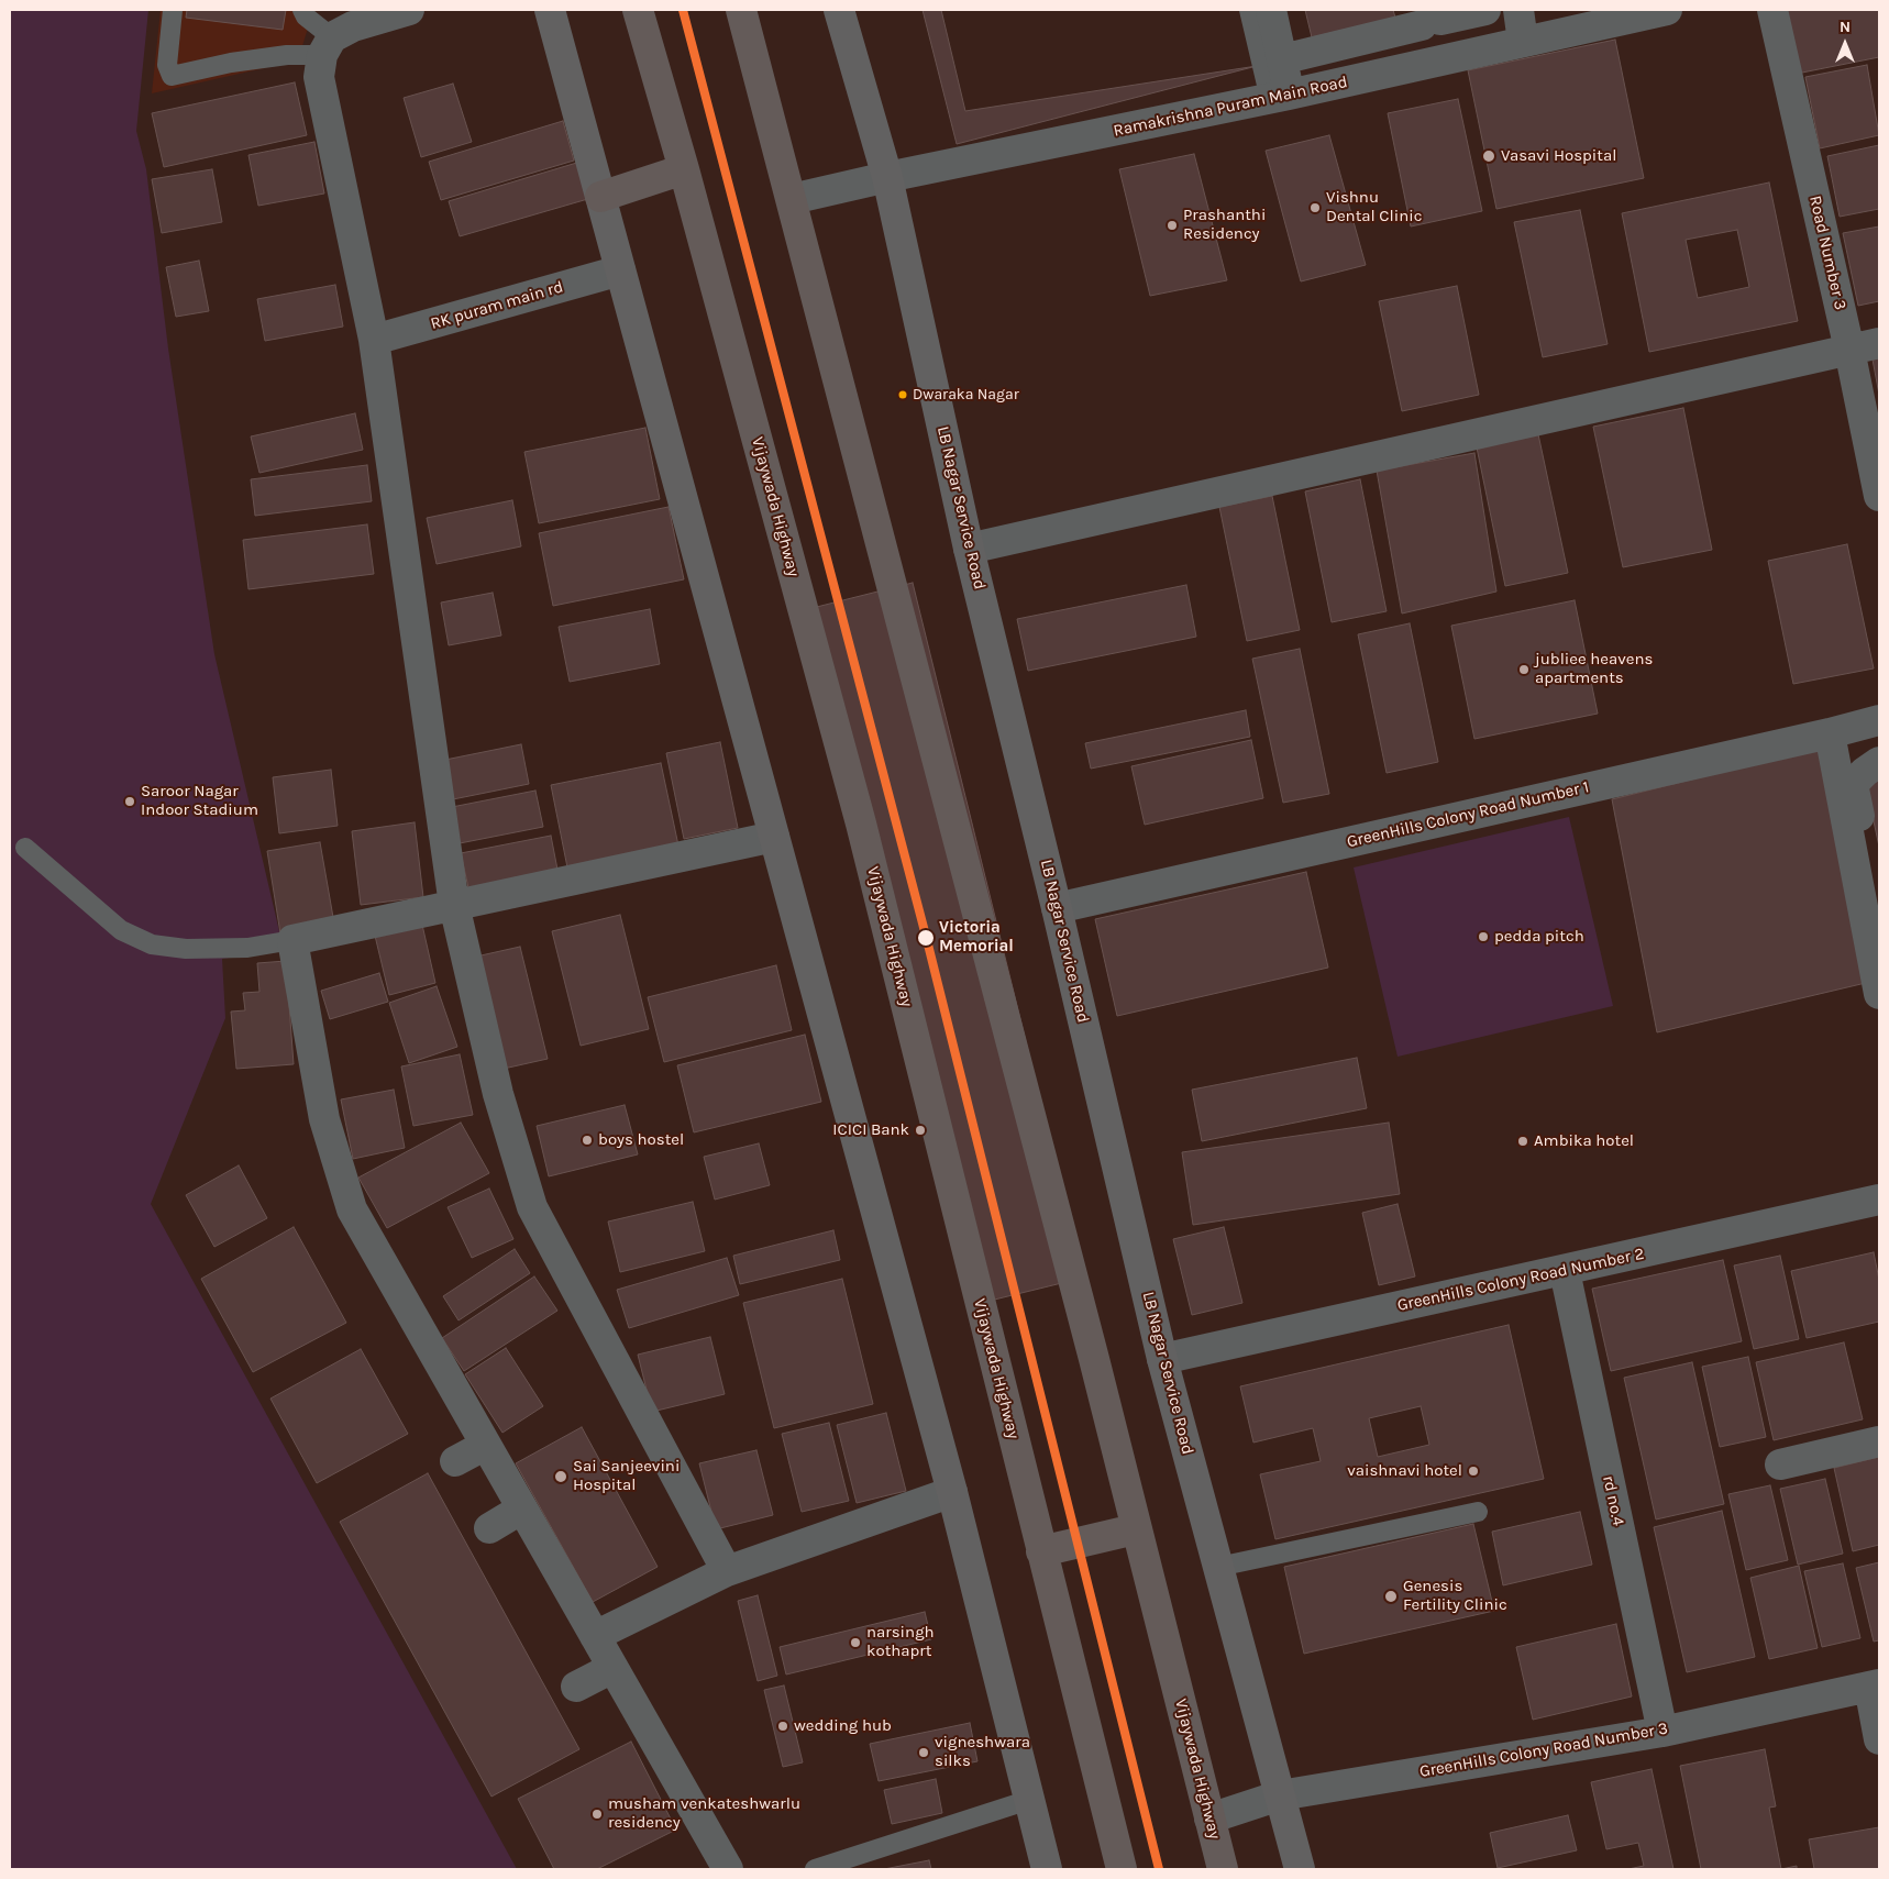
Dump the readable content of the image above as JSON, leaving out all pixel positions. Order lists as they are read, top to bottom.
{
  "streets": {
    "highway": ["Vijaywada Highway"],
    "street": [
      "Ramakrishna Puram Main Road",
      "Road Number 3",
      "RK puram main rd",
      "LB Nagar Service Road",
      "GreenHills Colony Road Number 1",
      "GreenHills Colony Road Number 2",
      "rd no.4",
      "GreenHills Colony Road Number 3"
    ]
  },
  "crossings": [
    ["Ramakrishna Puram Main Road", "Vijaywada Highway"],
    ["Ramakrishna Puram Main Road", "LB Nagar Service Road"],
    ["Vijaywada Highway", "GreenHills Colony Road Number 3"],
    ["LB Nagar Service Road", "GreenHills Colony Road Number 1"],
    ["LB Nagar Service Road", "GreenHills Colony Road Number 2"],
    ["LB Nagar Service Road", "GreenHills Colony Road Number 3"],
    ["GreenHills Colony Road Number 2", "rd no.4"],
    ["rd no.4", "GreenHills Colony Road Number 3"]
  ],
  "places": [
    "Vasavi Hospital",
    "Vishnu Dental Clinic",
    "Prashanthi Residency",
    "Dwaraka Nagar",
    "jubliee heavens apartments",
    "Saroor Nagar Indoor Stadium",
    "pedda pitch",
    "Victoria Memorial",
    "ICICI Bank",
    "boys hostel",
    "Ambika hotel",
    "vaishnavi hotel",
    "Sai Sanjeevini Hospital",
    "Genesis Fertility Clinic",
    "narsingh kothaprt",
    "wedding hub",
    "vigneshwara silks",
    "musham venkateshwarlu residency"
  ],
  "north": "top"
}
